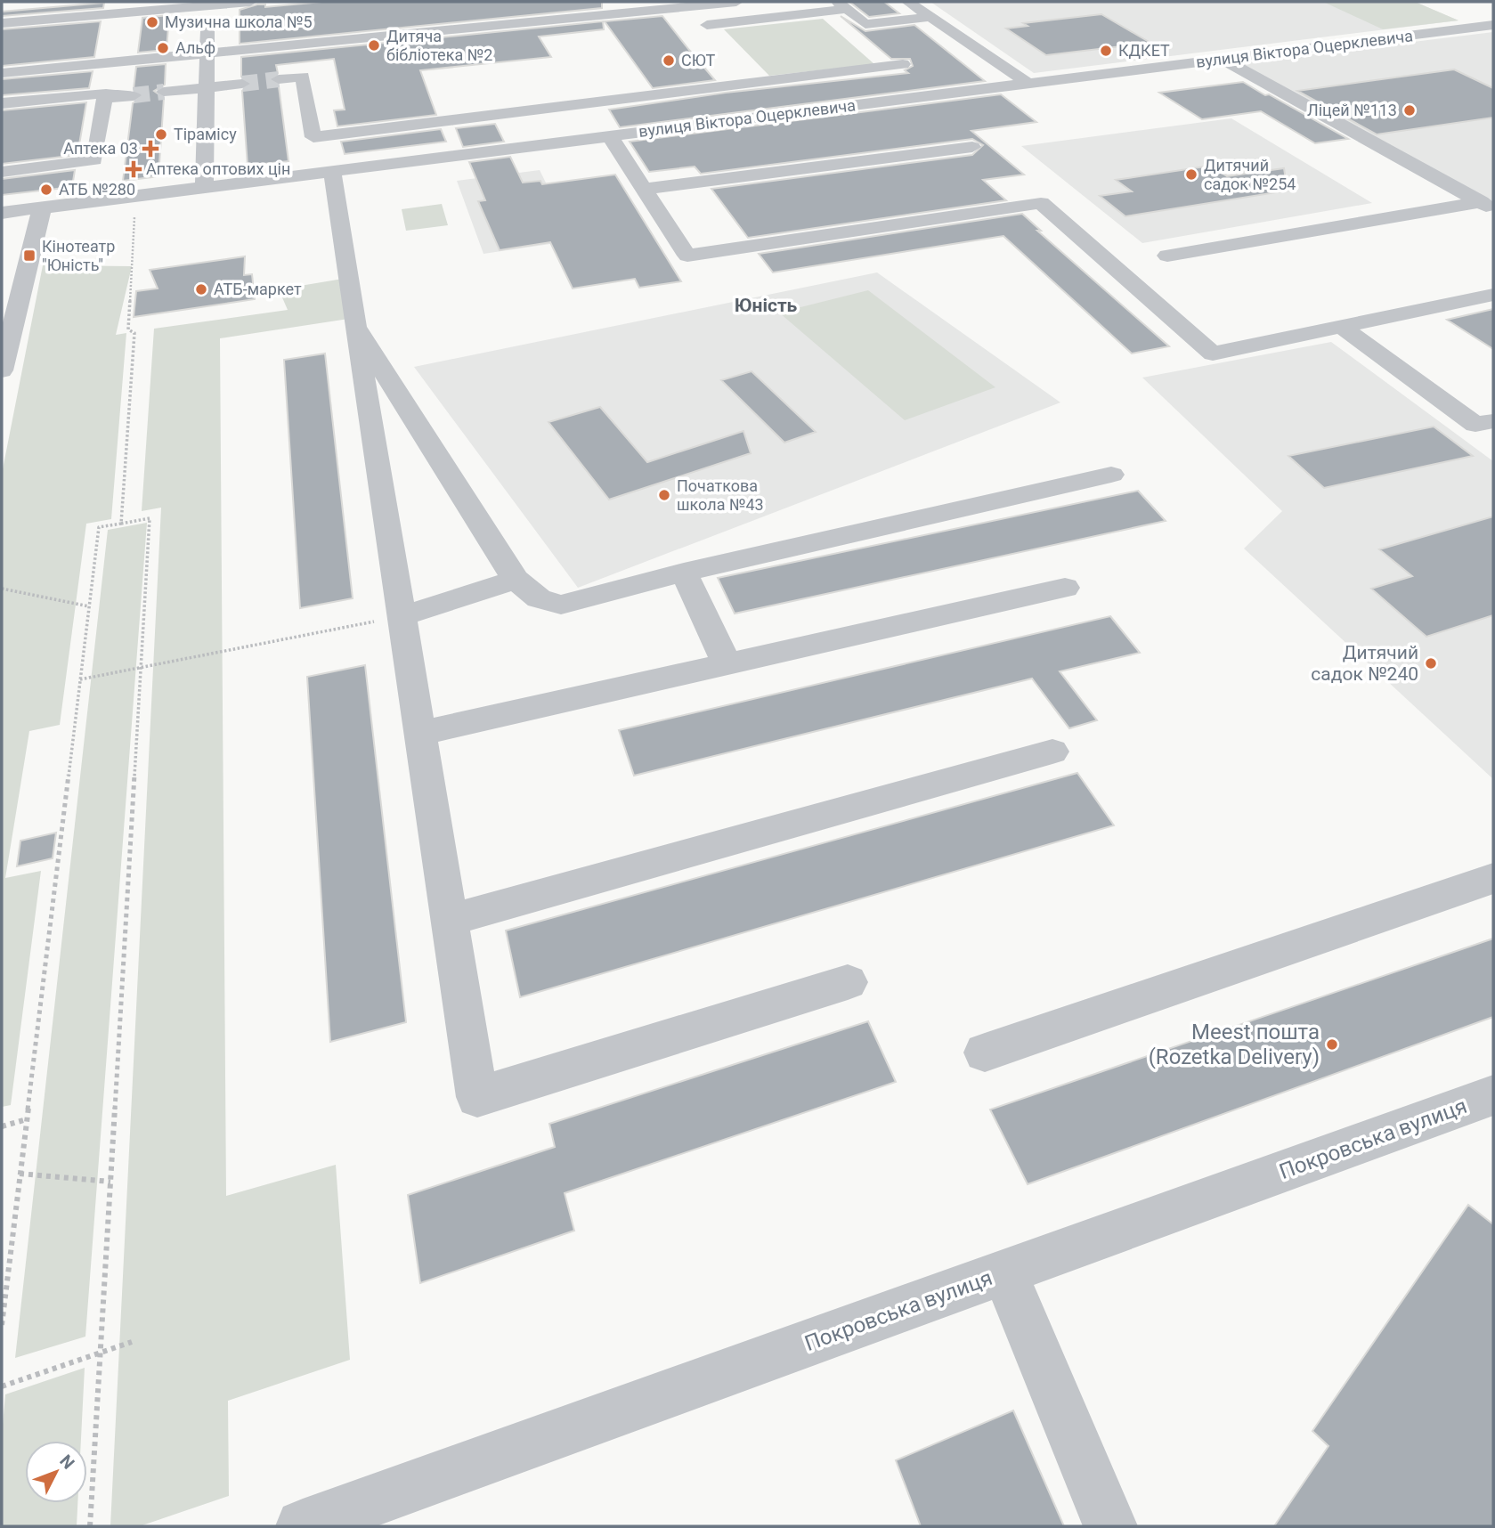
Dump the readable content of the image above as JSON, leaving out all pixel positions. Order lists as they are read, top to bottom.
{
  "streets": {
    "street": ["вулиця Віктора Оцерклевича", "Покровська вулиця"]
  },
  "districts": ["Юність"],
  "places": {
    "other": [
      "Музична школа №5",
      "Дитяча бібліотека №2",
      "Альф",
      "КДКЕТ",
      "СЮТ",
      "Ліцей №113",
      "Тірамісу",
      "Дитячий садок №254",
      "АТБ №280",
      "АТБ-маркет",
      "Початкова школа №43",
      "Дитячий садок №240",
      "Meest пошта (Rozetka Delivery)"
    ],
    "health": ["Аптека 03", "Аптека оптових цін"],
    "transit": ["Кінотеатр \"Юність\""]
  },
  "north": "top right"
}
